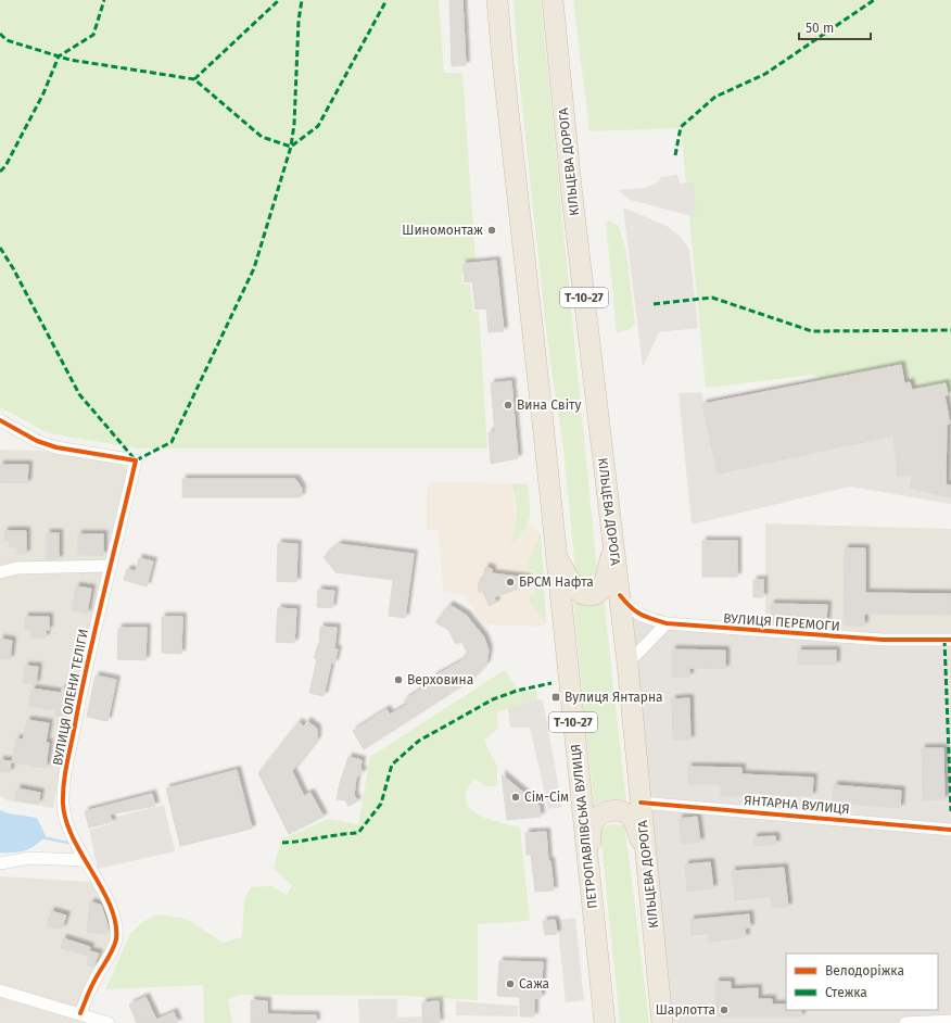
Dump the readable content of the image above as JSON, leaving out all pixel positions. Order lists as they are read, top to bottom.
{
  "streets": {
    "highway": ["КІЛЬЦЕВА ДОРОГА", "Т-10-27", "ПЕТРОПАВЛІВСЬКА ВУЛИЦЯ"],
    "street": ["ВУЛИЦЯ ПЕРЕМОГИ", "ВУЛИЦЯ ОЛЕНИ ТЕЛІГИ", "ЯНТАРНА ВУЛИЦЯ"]
  },
  "crossings": [
    ["КІЛЬЦЕВА ДОРОГА", "ВУЛИЦЯ ПЕРЕМОГИ"],
    ["КІЛЬЦЕВА ДОРОГА", "ЯНТАРНА ВУЛИЦЯ"]
  ],
  "places": {
    "other": [
      "Шиномонтаж",
      "Вина Світу",
      "БРСМ Нафта",
      "Верховина",
      "Сім-Сім",
      "Сажа",
      "Шарлотта"
    ],
    "transit": ["Вулиця Янтарна"]
  },
  "legend": ["Велодоріжка", "Стежка"],
  "scale_bar": "50 m"
}
